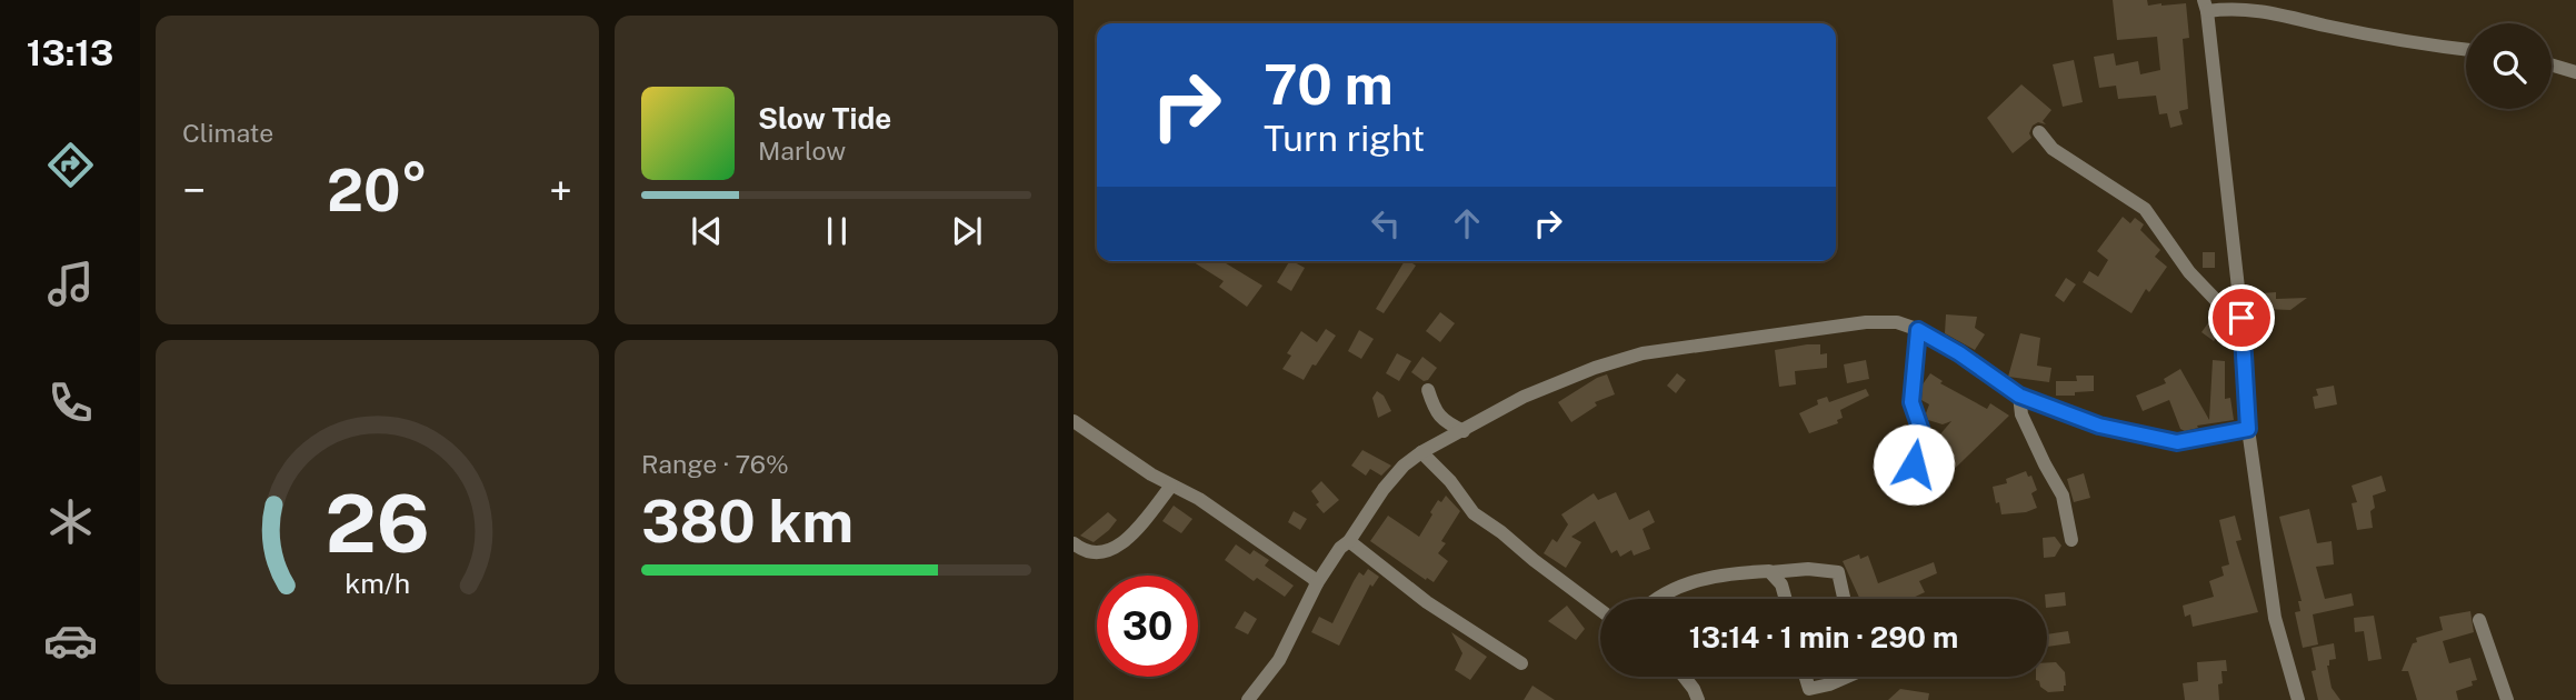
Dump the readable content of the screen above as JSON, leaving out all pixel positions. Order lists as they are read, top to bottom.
{
  "page": {
    "tabs": "13:13",
    "tile": [
      "Climate",
      ["Range · 76%", "380 km"]
    ],
    "turn": ["70 m", "Turn right"],
    "song": ["Slow Tide", "Marlow"],
    "heat": ["−", "20°", "+"],
    "limit": "30",
    "trip": "13:14 · 1 min · 290 m",
    "gauge": ["26", "km/h"]
  }
}
